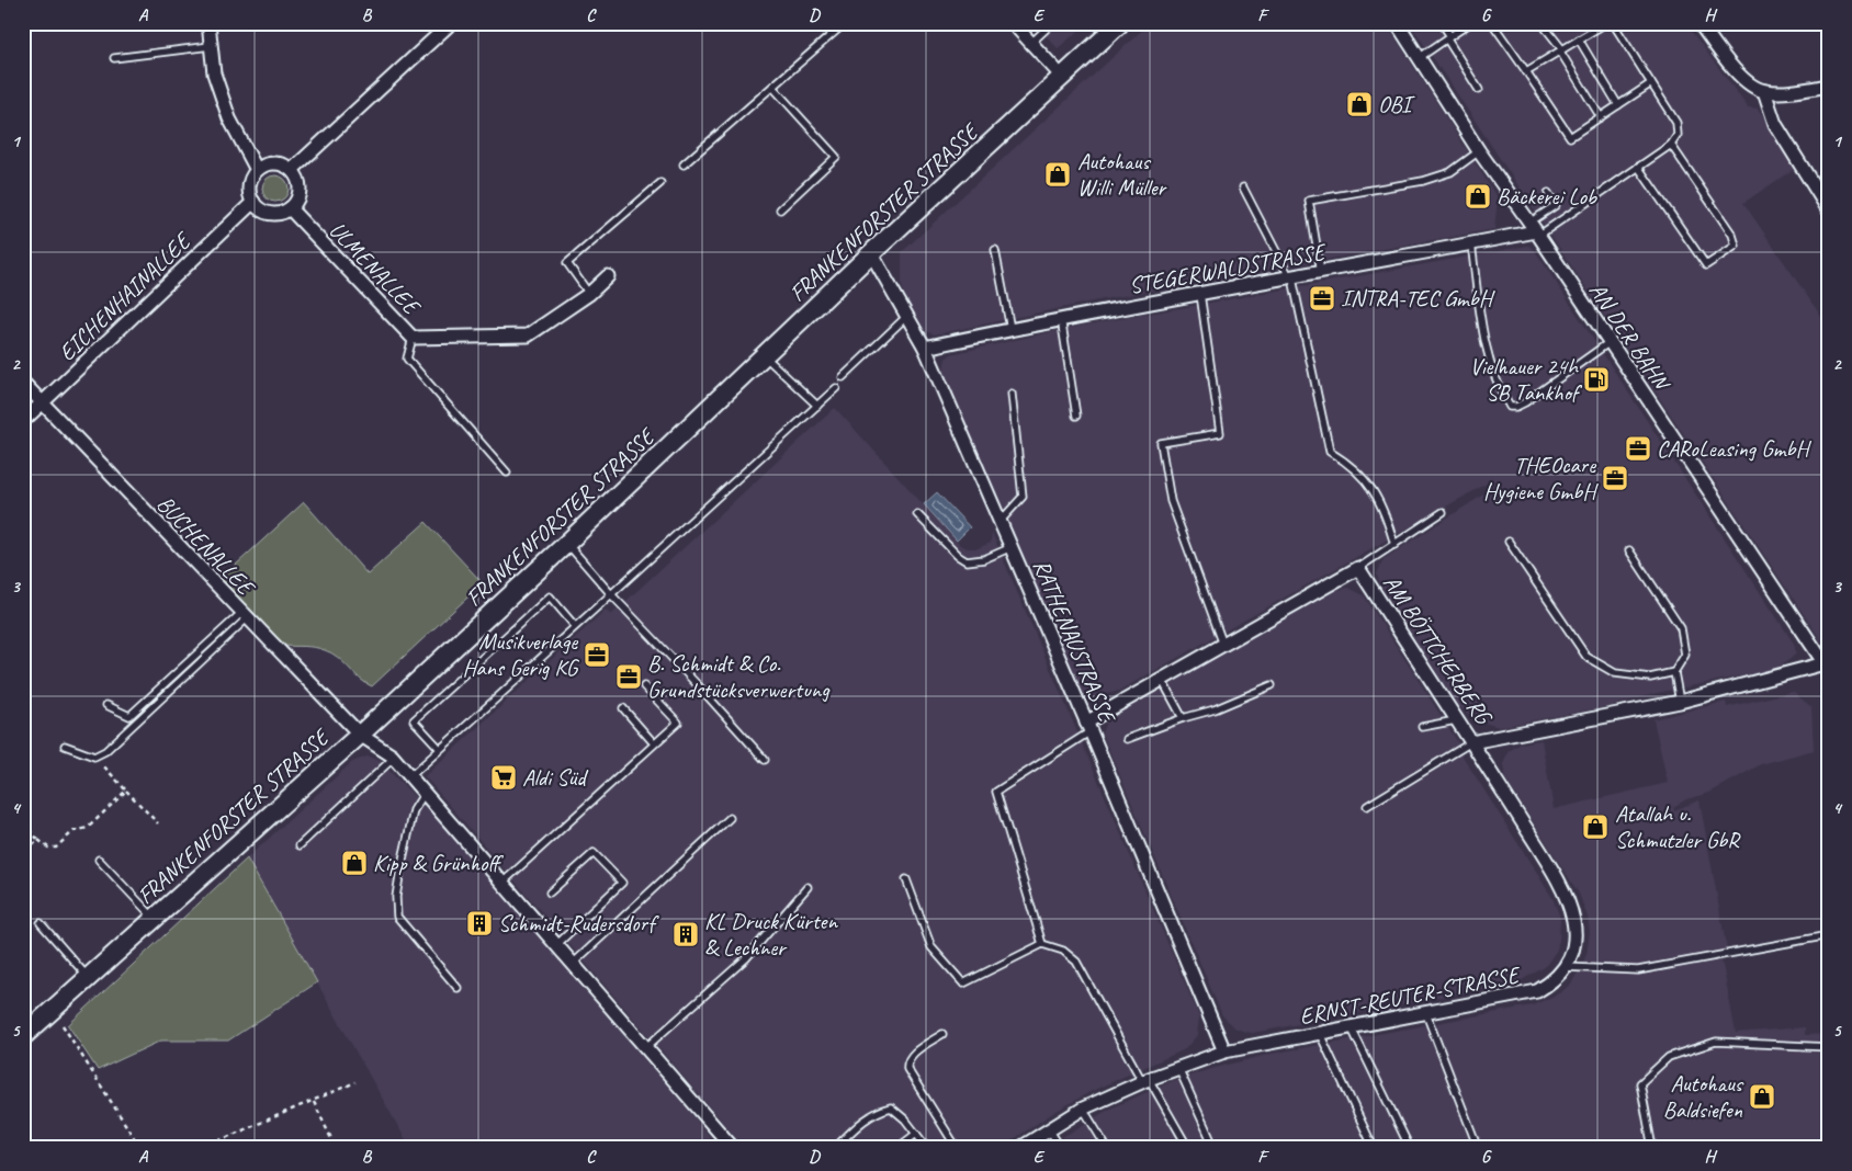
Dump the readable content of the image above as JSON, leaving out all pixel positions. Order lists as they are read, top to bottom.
{
  "streets": {
    "main road": ["FRANKENFORSTER STRASSE"],
    "street": [
      "ULMENALLEE",
      "STEGERWALDSTRASSE",
      "EICHENHAINALLEE",
      "AN DER BAHN",
      "BUCHENALLEE",
      "RATHENAUSTRASSE",
      "AM BÖTTCHERBERG",
      "ERNST-REUTER-STRASSE"
    ]
  },
  "crossings": [
    ["FRANKENFORSTER STRASSE", "BUCHENALLEE"],
    ["FRANKENFORSTER STRASSE", "RATHENAUSTRASSE"],
    ["ULMENALLEE", "EICHENHAINALLEE"],
    ["STEGERWALDSTRASSE", "AN DER BAHN"],
    ["STEGERWALDSTRASSE", "RATHENAUSTRASSE"],
    ["EICHENHAINALLEE", "BUCHENALLEE"],
    ["AN DER BAHN", "AM BÖTTCHERBERG"],
    ["RATHENAUSTRASSE", "AM BÖTTCHERBERG"],
    ["RATHENAUSTRASSE", "ERNST-REUTER-STRASSE"],
    ["AM BÖTTCHERBERG", "ERNST-REUTER-STRASSE"]
  ],
  "places": {
    "shop": [
      "OBI",
      "Autohaus Willi Müller",
      "Bäckerei Lob",
      "Atallah u. Schmutzler GbR",
      "Kipp & Grünhoff",
      "Autohaus Baldsiefen"
    ],
    "office": [
      "INTRA-TEC GmbH",
      "CARoLeasing GmbH",
      "THEOcare Hygiene GmbH",
      "Musikverlage Hans Gerig KG",
      "B. Schmidt & Co. Grundstücksverwertung"
    ],
    "fuel station": ["Vielhauer 24h SB Tankhof"],
    "supermarket": ["Aldi Süd"],
    "building": ["Schmidt-Rudersdorf", "KL Druck Kürten & Lechner"]
  },
  "grid": {
    "columns": [
      "A",
      "B",
      "C",
      "D",
      "E",
      "F",
      "G",
      "H"
    ],
    "rows": [
      "1",
      "2",
      "3",
      "4",
      "5"
    ]
  }
}
